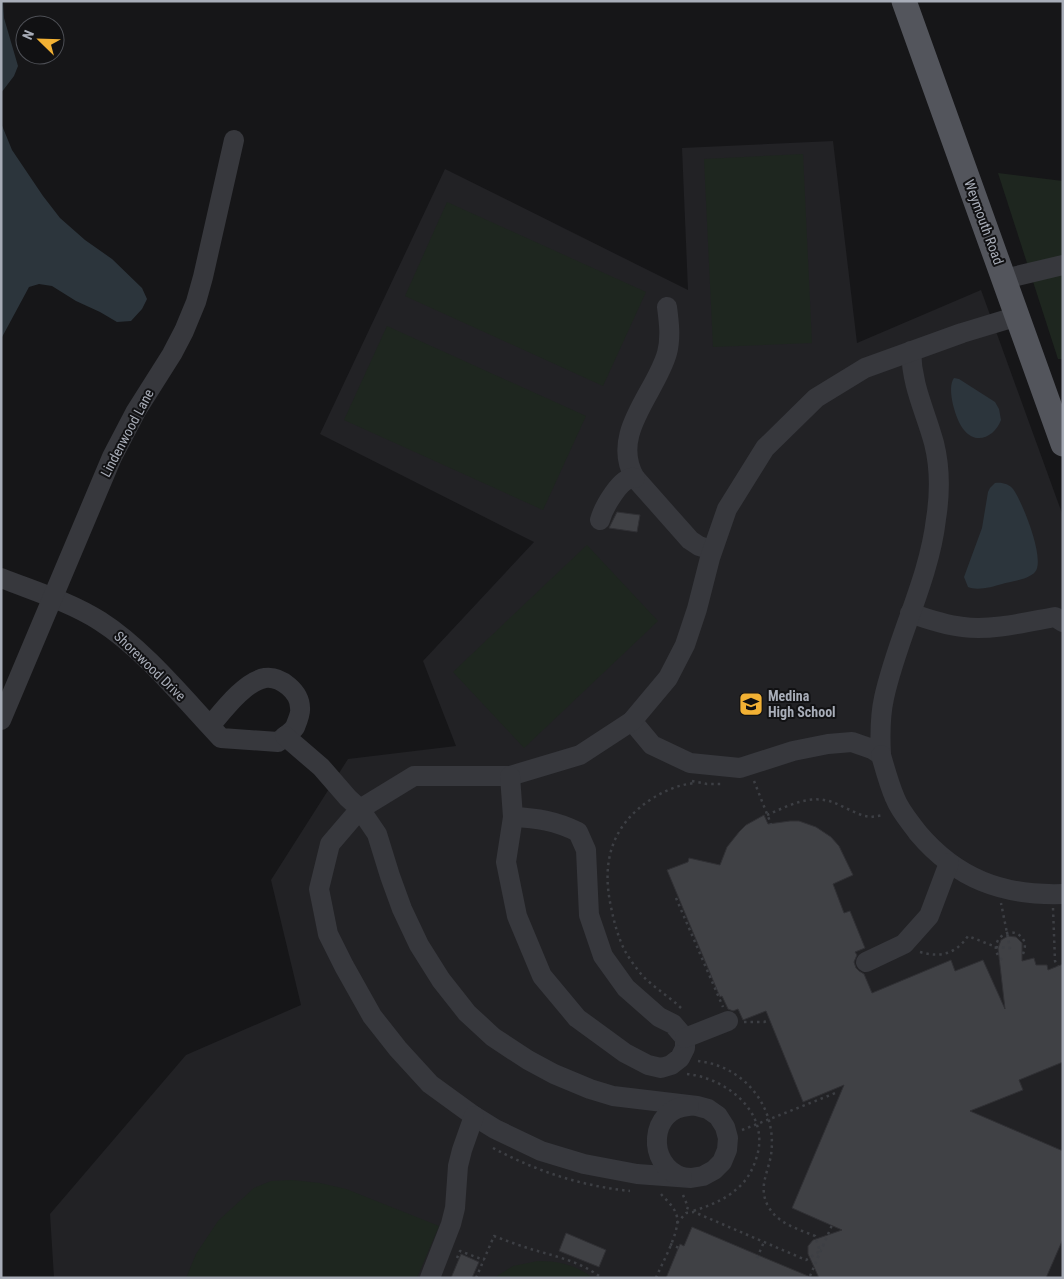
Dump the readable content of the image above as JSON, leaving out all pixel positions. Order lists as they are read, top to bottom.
{
  "streets": {
    "main road": ["Weymouth Road"],
    "street": ["Lindenwood Lane", "Shorewood Drive"]
  },
  "crossings": [
    ["Lindenwood Lane", "Shorewood Drive"]
  ],
  "places": {
    "school or university": ["Medina High School"]
  },
  "north": "top left"
}
